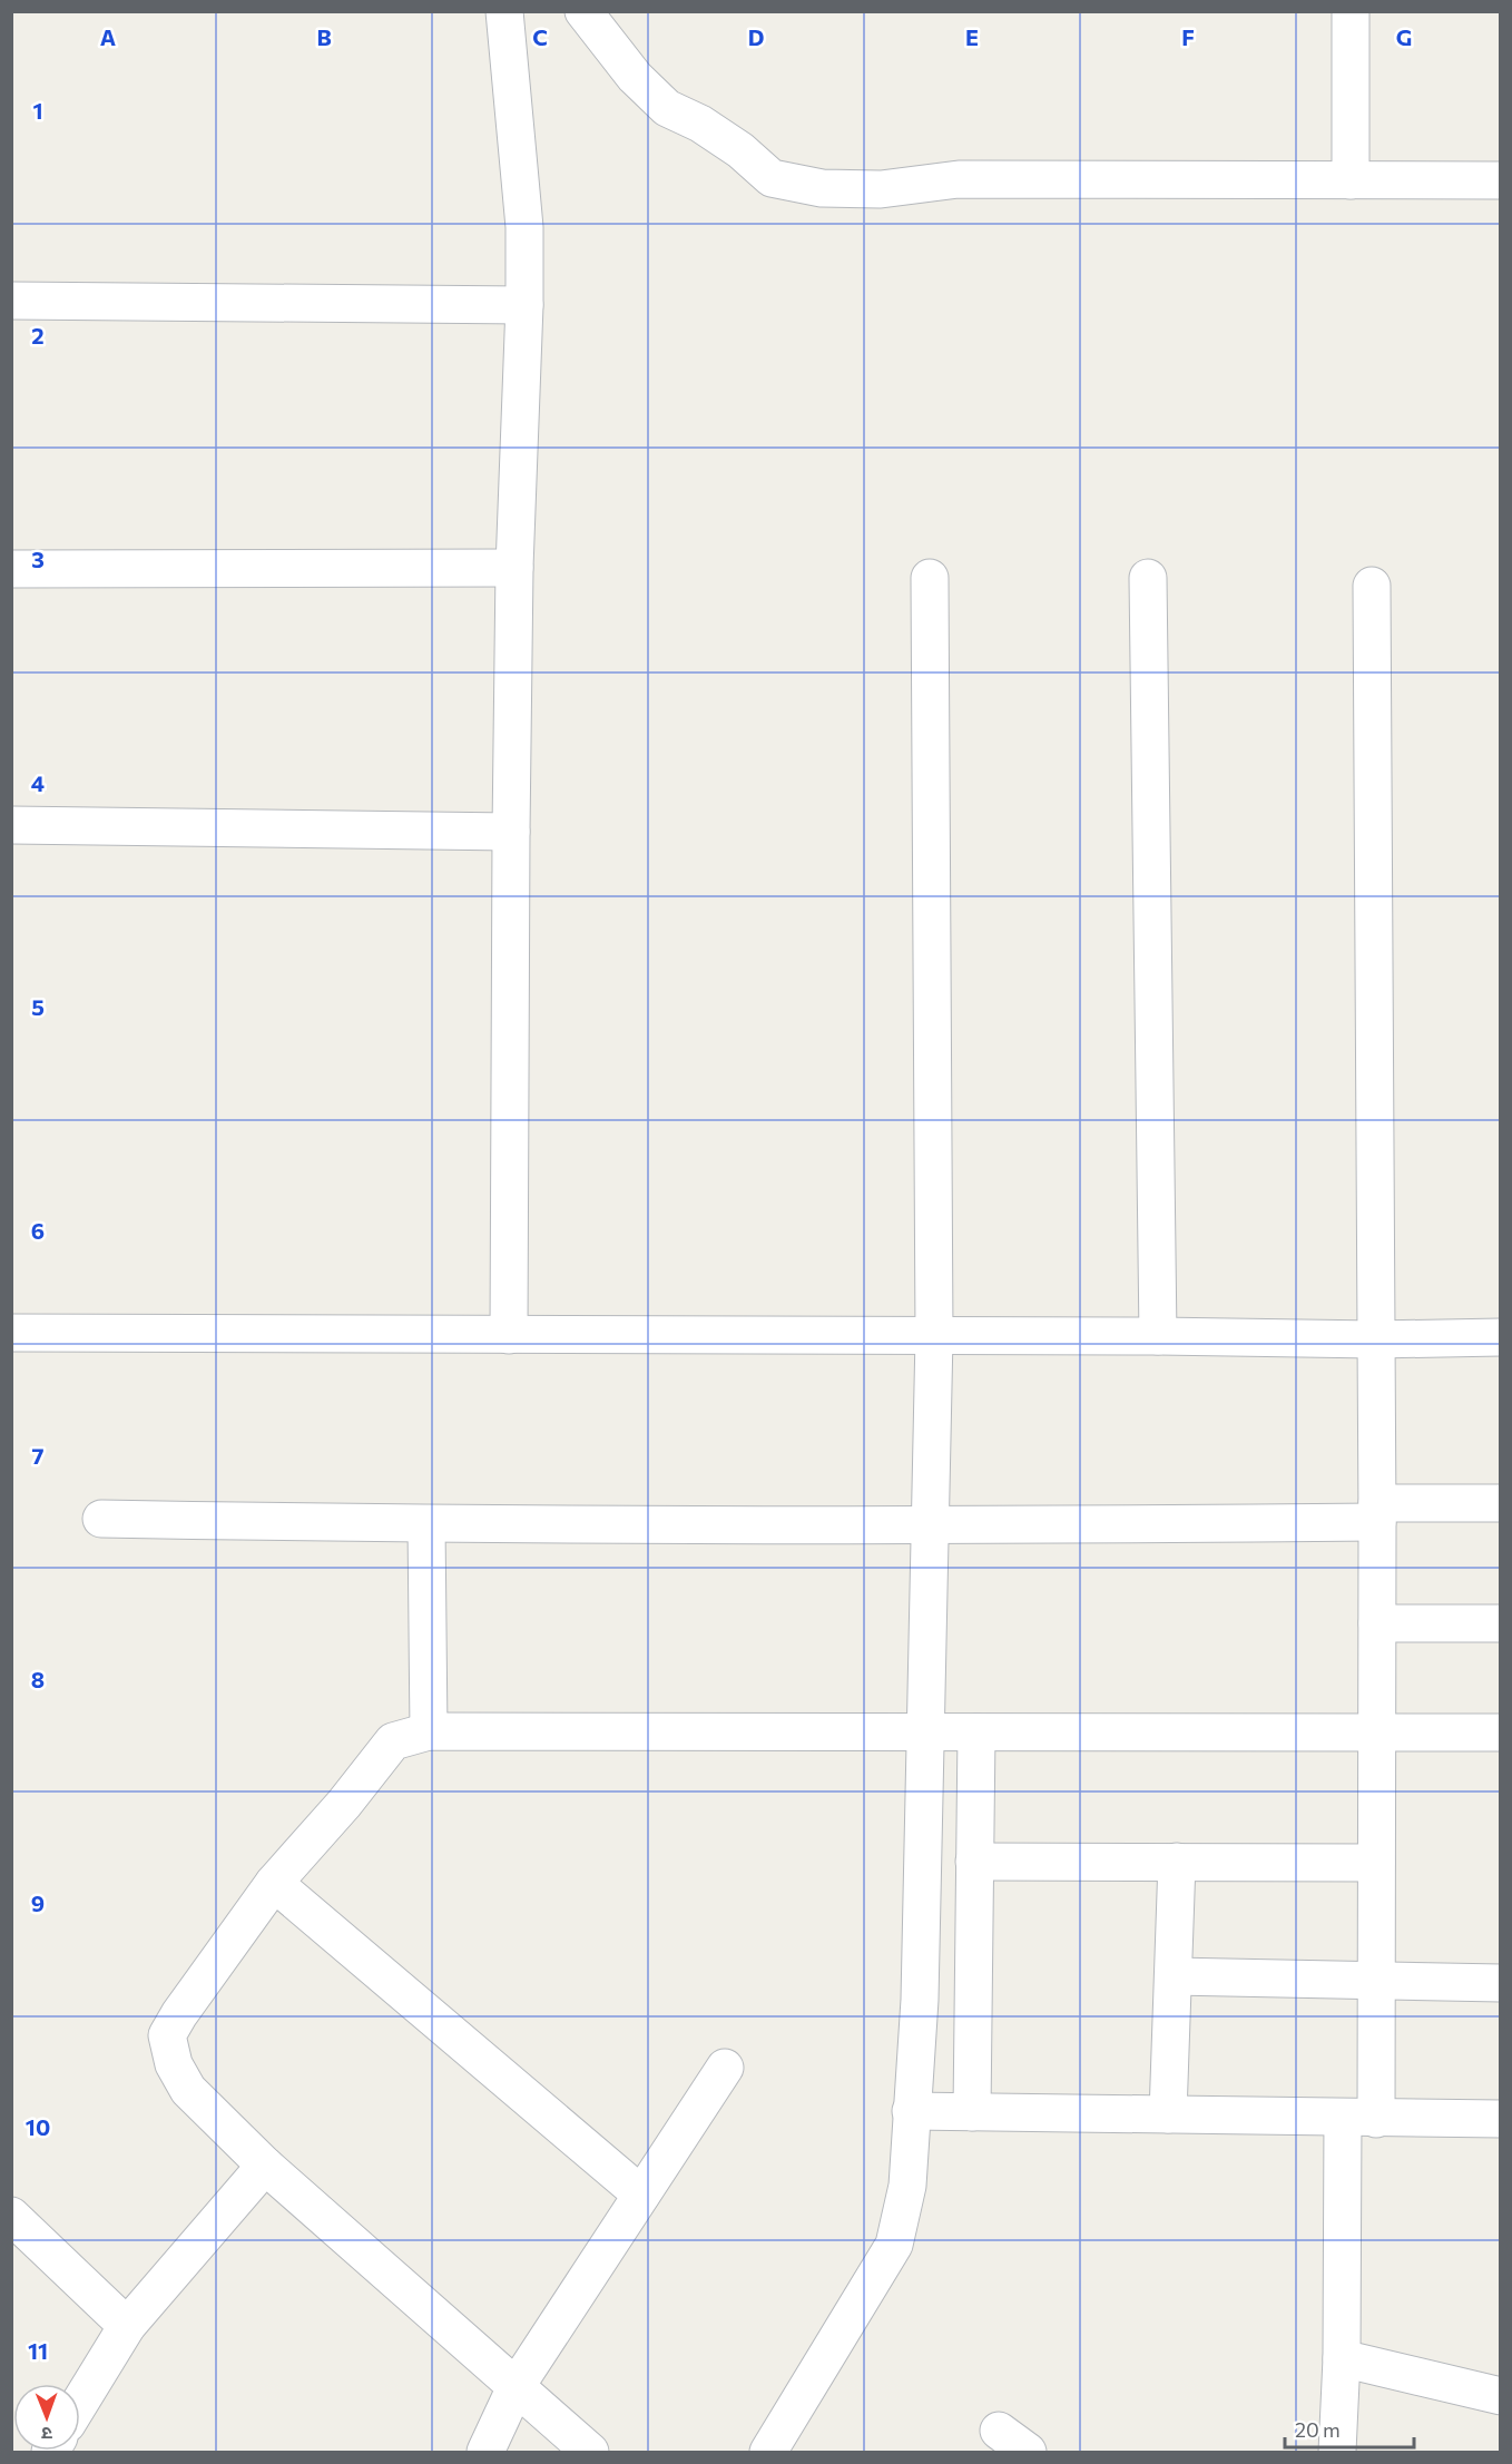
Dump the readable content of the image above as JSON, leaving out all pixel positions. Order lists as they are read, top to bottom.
{
  "scale_bar": "20 m",
  "north": "bottom",
  "grid": {
    "columns": [
      "A",
      "B",
      "C",
      "D",
      "E",
      "F",
      "G"
    ],
    "rows": [
      "1",
      "2",
      "3",
      "4",
      "5",
      "6",
      "7",
      "8",
      "9",
      "10",
      "11"
    ]
  }
}
